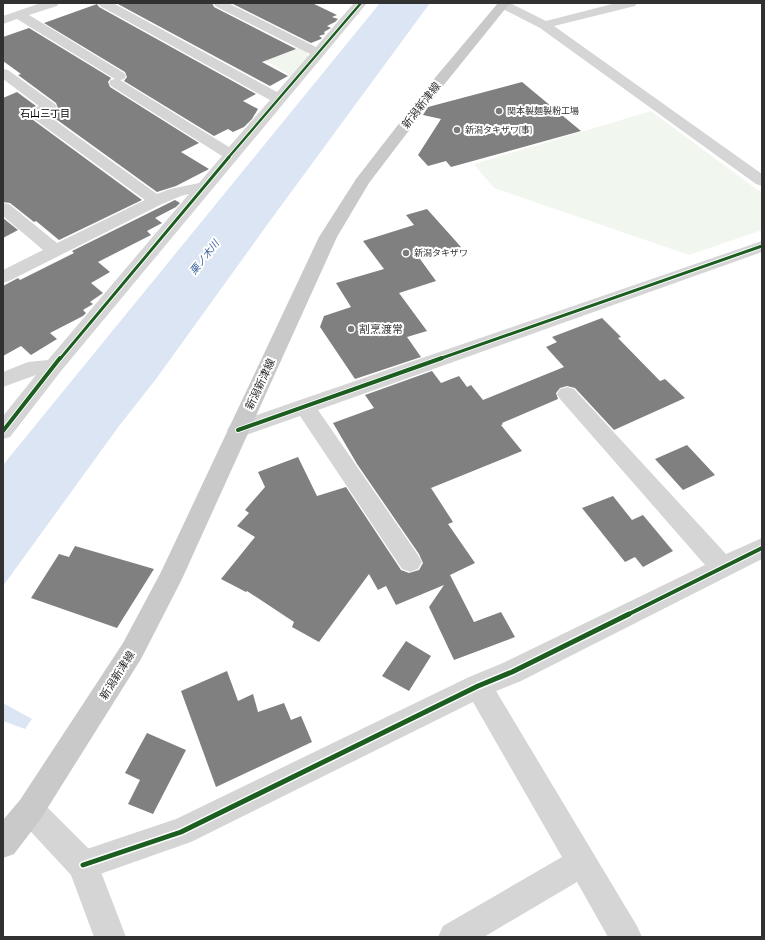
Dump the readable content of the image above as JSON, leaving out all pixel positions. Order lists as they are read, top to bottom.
{
  "streets": {
    "main road": ["新潟新津線"]
  },
  "districts": ["石山三丁目"],
  "water": ["栗ノ木川"],
  "places": [
    "関本製麺製粉工場",
    "新潟タキザワ(事)",
    "新潟タキザワ",
    "割烹渡常"
  ]
}
